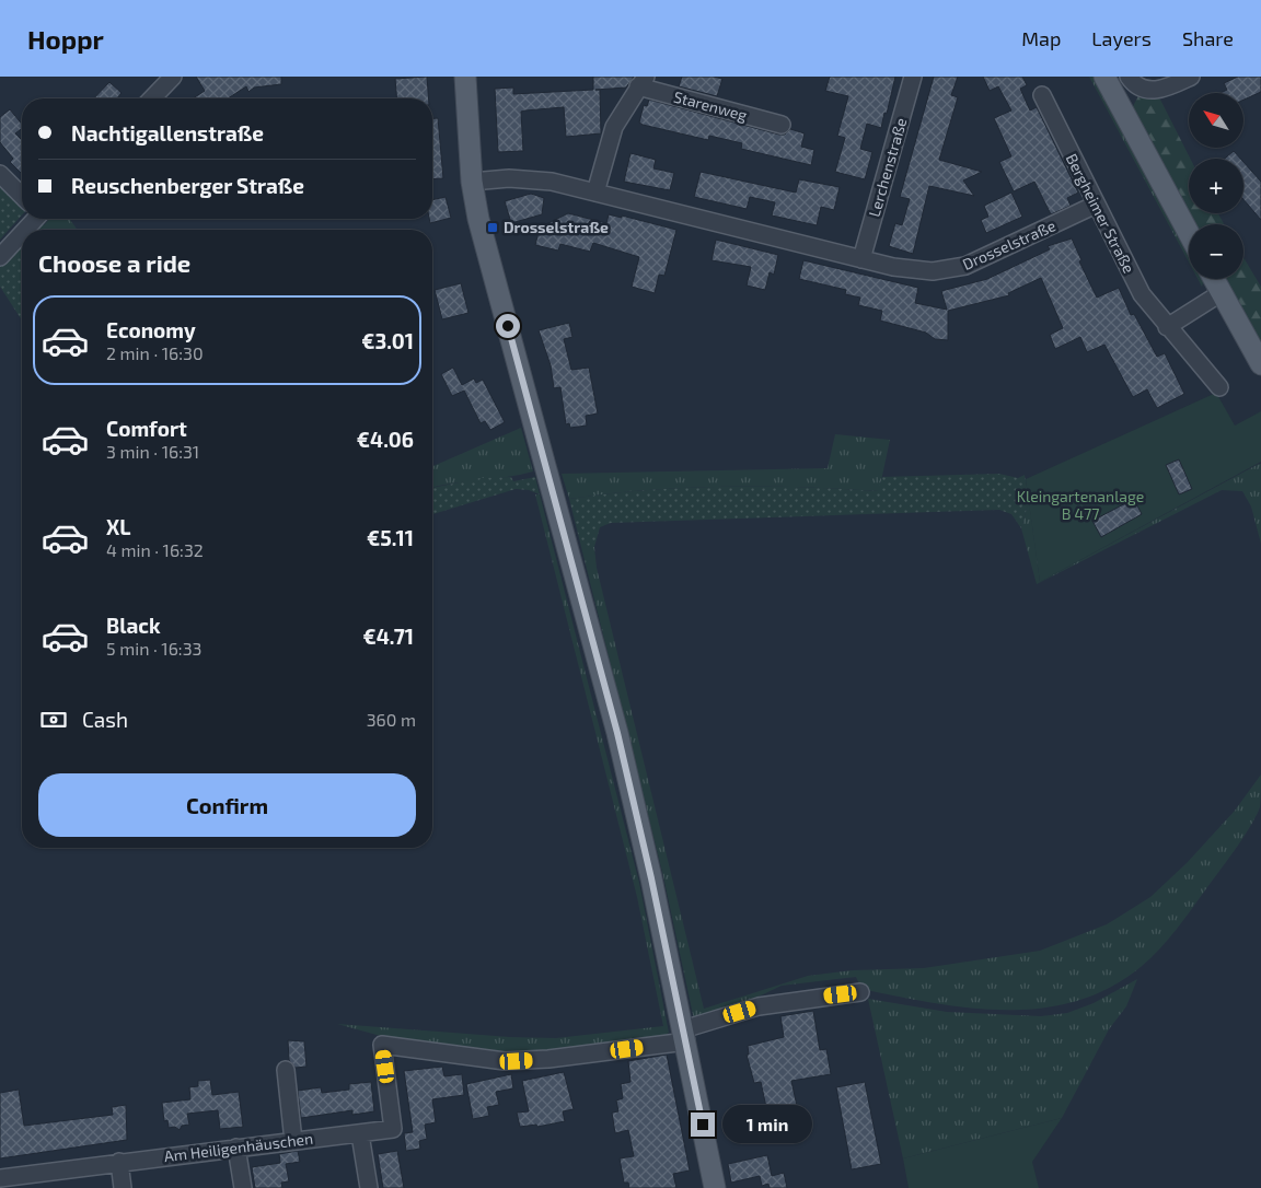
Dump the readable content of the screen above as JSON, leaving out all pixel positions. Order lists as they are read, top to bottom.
{
  "streets": {
    "street": [
      "Starenweg",
      "Lerchenstraße",
      "Bergheimer Straße",
      "Drosselstraße",
      "Am Heiligenhäuschen"
    ]
  },
  "crossings": [
    ["Starenweg", "Drosselstraße"],
    ["Lerchenstraße", "Drosselstraße"],
    ["Bergheimer Straße", "Drosselstraße"]
  ],
  "parks": ["Kleingartenanlage B 477"],
  "places": {
    "transit": ["Drosselstraße"]
  },
  "north": "top left",
  "page": {
    "header": "Hoppr",
    "nav": ["Map", "Layers", "Share"],
    "map_buttons": ["+", "−"],
    "banner": ["Nachtigallenstraße", "Reuschenberger Straße"],
    "heading": "Choose a ride",
    "list": [
      {
        "name": "Economy",
        "note": "2 min · 16:30",
        "value": "€3.01"
      },
      {
        "name": "Comfort",
        "note": "3 min · 16:31",
        "value": "€4.06"
      },
      {
        "name": "XL",
        "note": "4 min · 16:32",
        "value": "€5.11"
      },
      {
        "name": "Black",
        "note": "5 min · 16:33",
        "value": "€4.71"
      }
    ],
    "pay": ["Cash", "360 m"],
    "buttons": "Confirm",
    "bubble": "1 min"
  }
}
